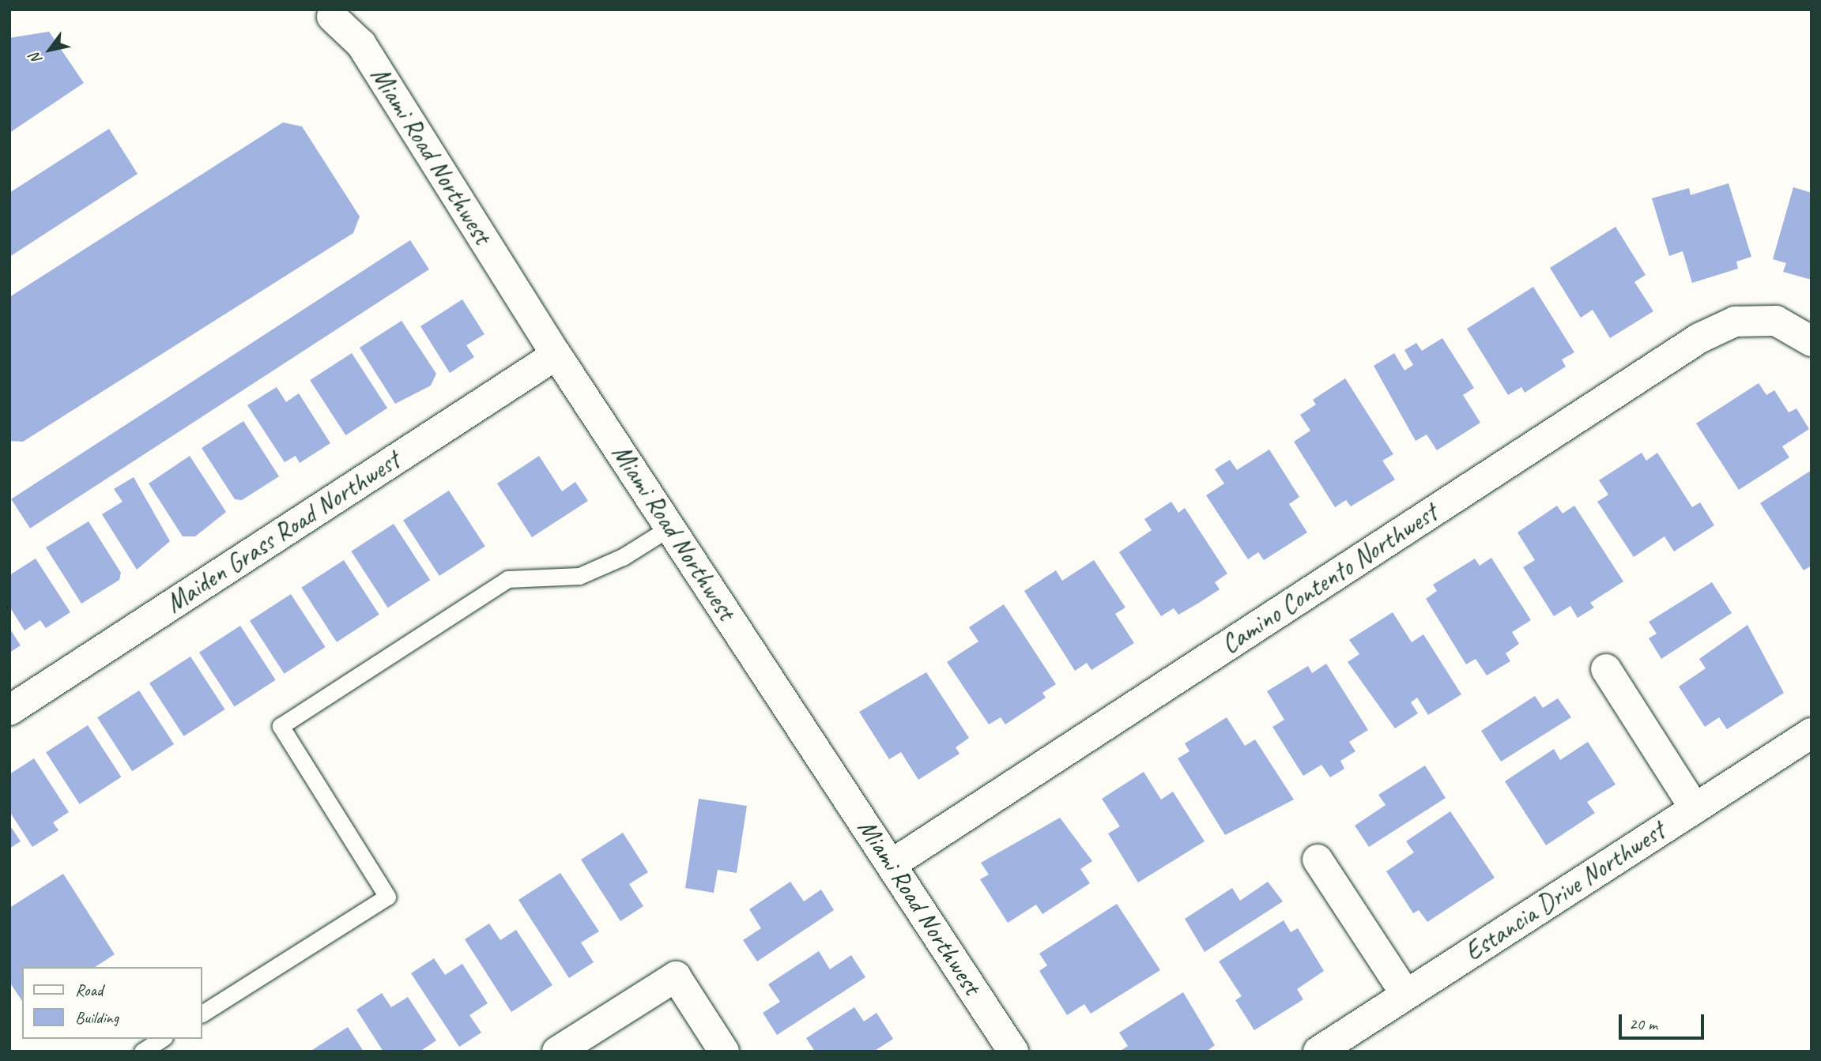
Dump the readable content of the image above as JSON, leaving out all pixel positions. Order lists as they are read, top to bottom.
{
  "streets": {
    "street": [
      "Miami Road Northwest",
      "Maiden Grass Road Northwest",
      "Camino Contento Northwest",
      "Estancia Drive Northwest"
    ]
  },
  "crossings": [
    ["Miami Road Northwest", "Maiden Grass Road Northwest"],
    ["Miami Road Northwest", "Camino Contento Northwest"]
  ],
  "legend": ["Road", "Building"],
  "scale_bar": "20 m",
  "north": "bottom left"
}
